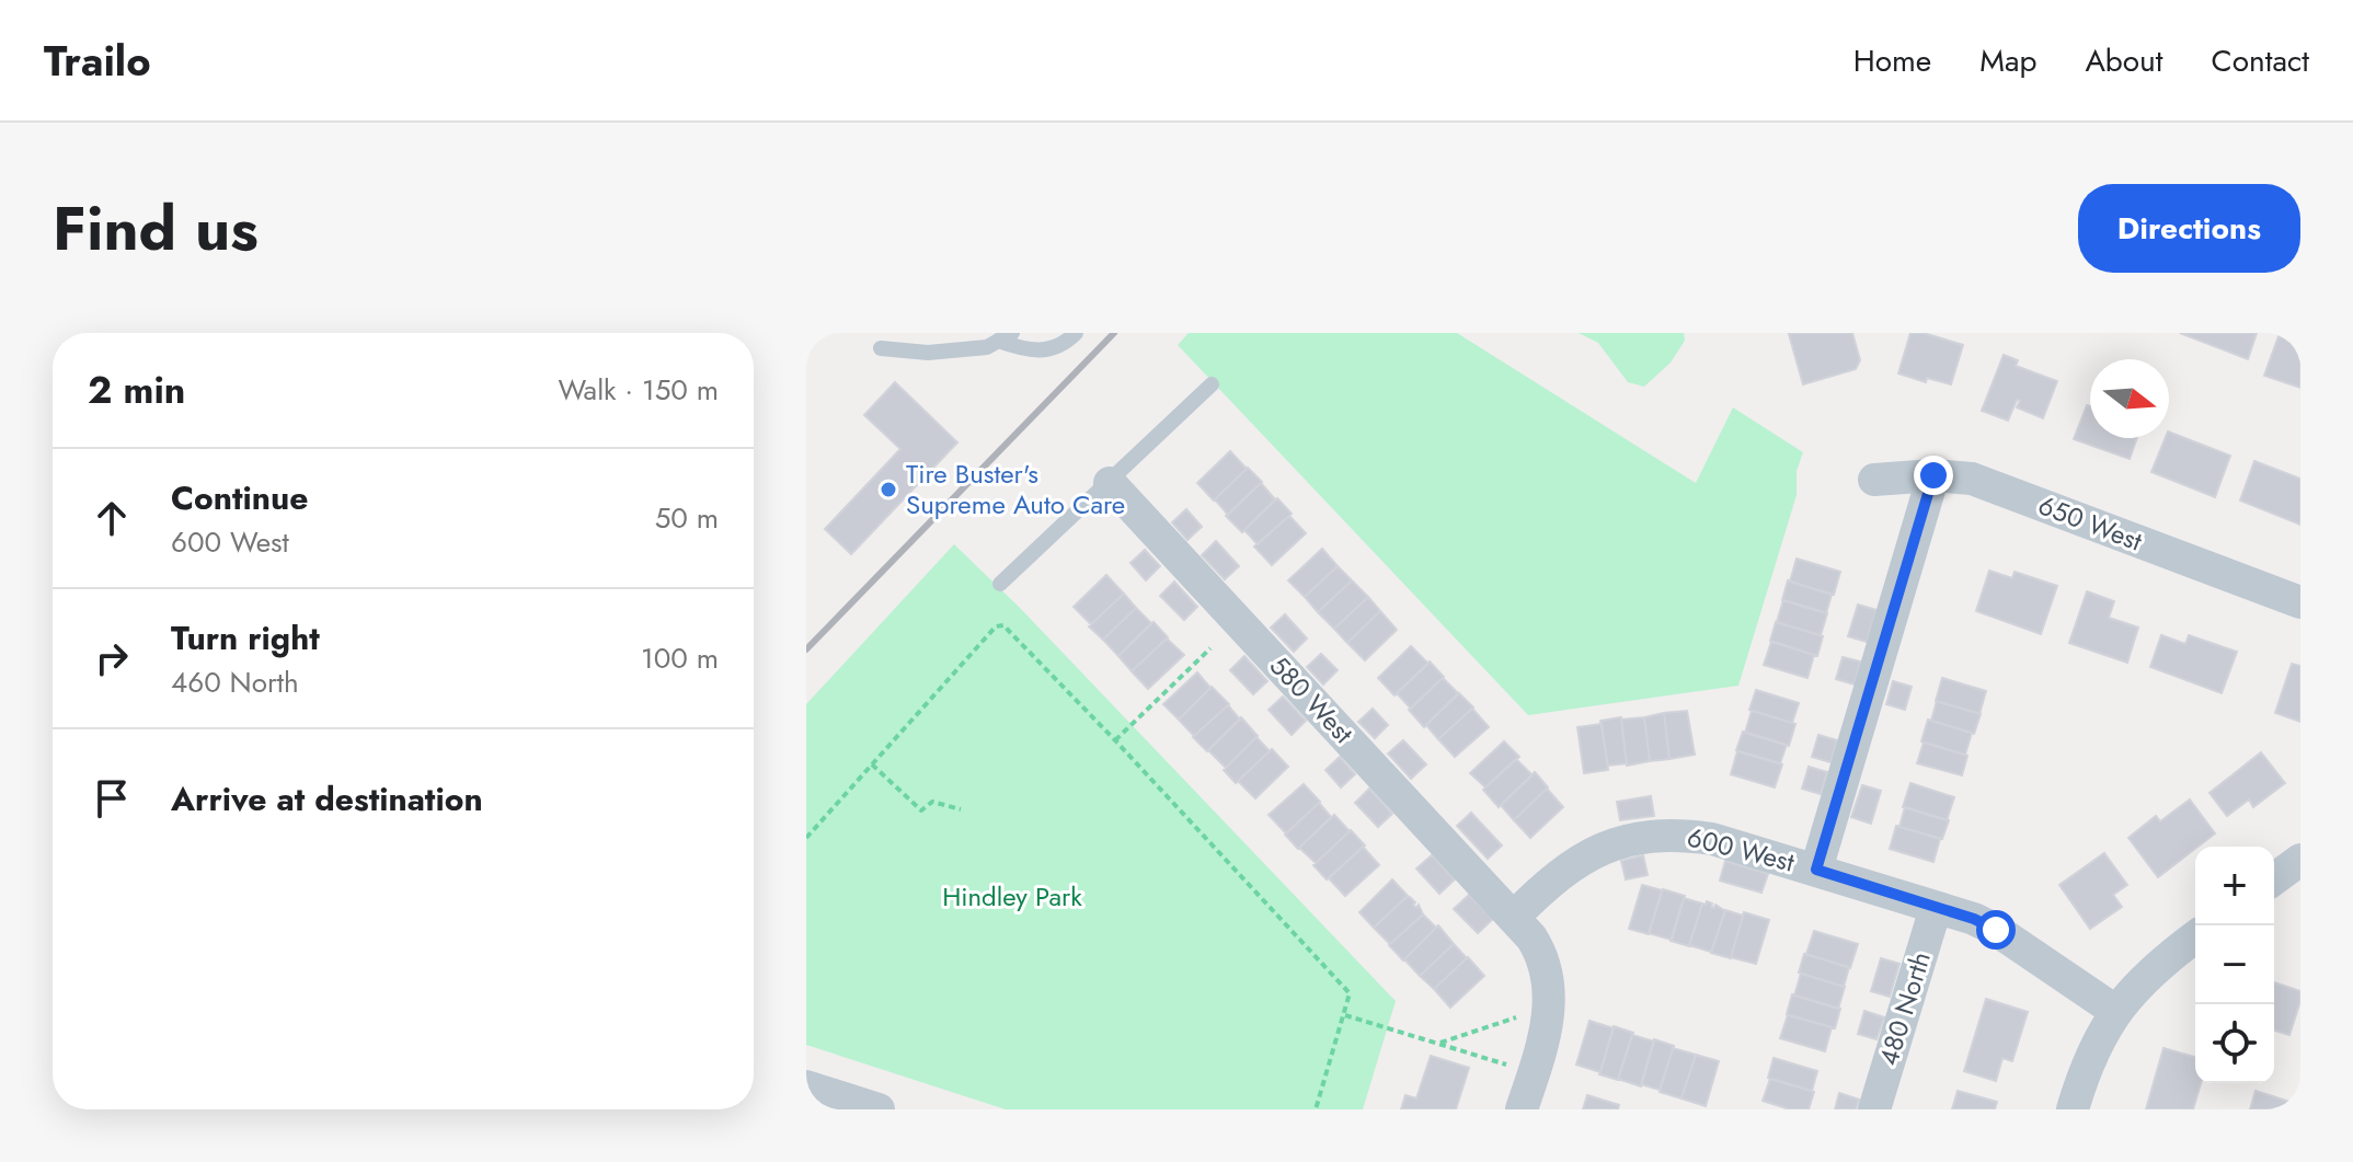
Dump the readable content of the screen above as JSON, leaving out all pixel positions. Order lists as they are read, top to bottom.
{
  "streets": {
    "street": [
      "650 West",
      "580 West",
      "600 West",
      "480 North"
    ]
  },
  "crossings": [
    ["580 West", "600 West"],
    ["600 West", "480 North"]
  ],
  "parks": ["Hindley Park"],
  "places": ["Tire Buster's Supreme Auto Care"],
  "north": "right",
  "page": {
    "header": "Trailo",
    "nav": [
      "Home",
      "Map",
      "About",
      "Contact"
    ],
    "title": "Find us",
    "buttons": "Directions",
    "heading": ["2 min", "Walk · 150 m"],
    "list": [
      ["Continue", "600 West", "50 m"],
      ["Turn right", "460 North", "100 m"],
      "Arrive at destination"
    ],
    "map_buttons": ["+", "−"]
  }
}
